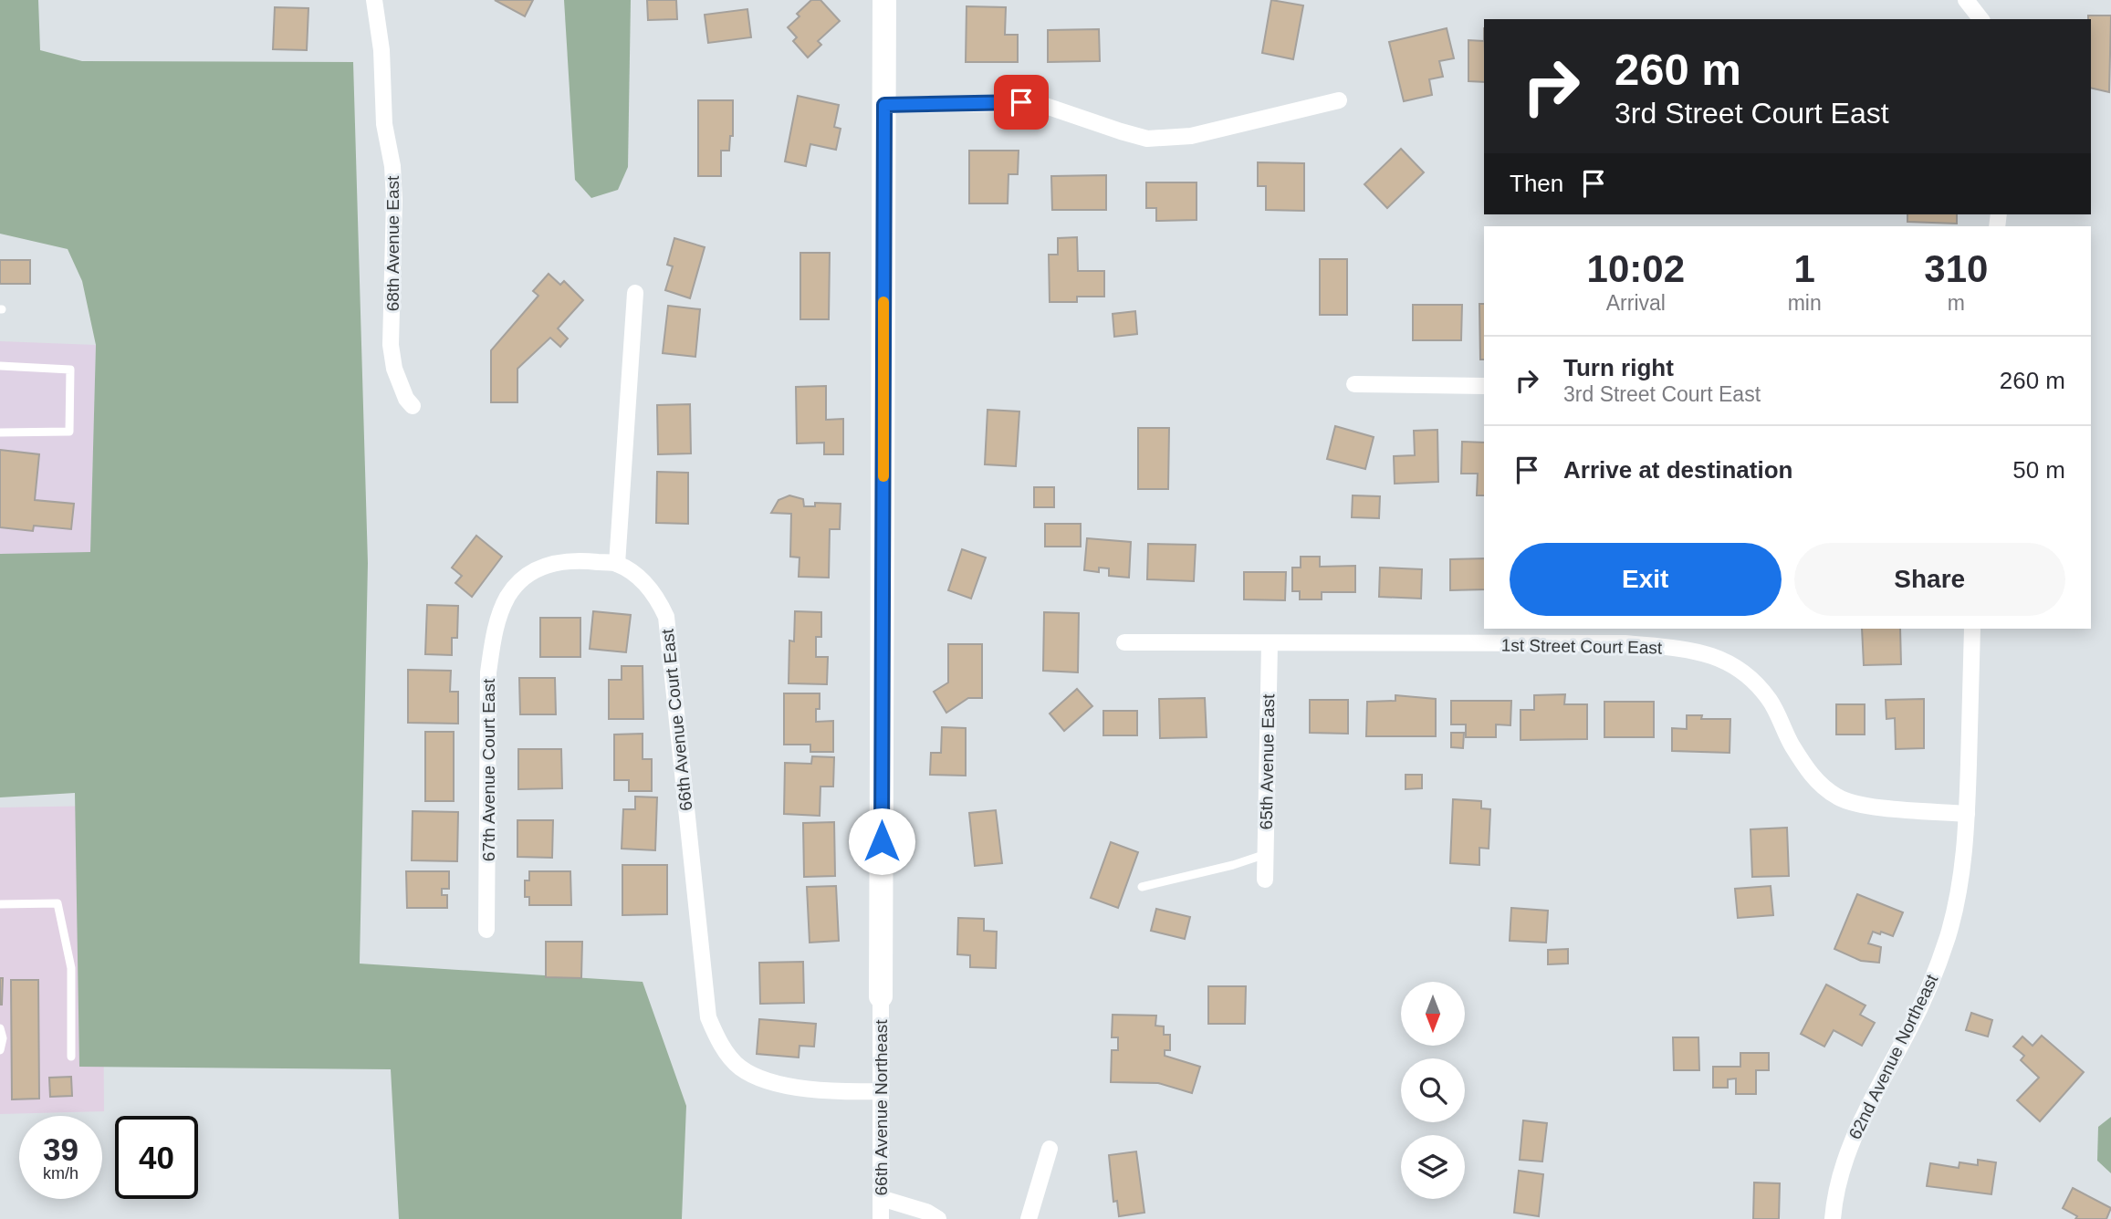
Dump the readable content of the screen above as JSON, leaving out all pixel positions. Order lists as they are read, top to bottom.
{
  "streets": {
    "street": [
      "68th Avenue East",
      "1st Street Court East",
      "66th Avenue Court East",
      "65th Avenue East",
      "67th Avenue Court East",
      "62nd Avenue Northeast",
      "66th Avenue Northeast"
    ]
  },
  "crossings": [
    ["1st Street Court East", "65th Avenue East"],
    ["1st Street Court East", "62nd Avenue Northeast"],
    ["66th Avenue Court East", "67th Avenue Court East"],
    ["66th Avenue Court East", "66th Avenue Northeast"]
  ],
  "north": "bottom",
  "page": {
    "turn": ["260 m", "3rd Street Court East"],
    "then": "Then",
    "eta": [
      "10:02",
      "Arrival",
      "1",
      "min",
      "310",
      "m"
    ],
    "list": [
      {
        "name": "Turn right",
        "note": "3rd Street Court East",
        "value": "260 m"
      },
      {
        "name": "Arrive at destination",
        "value": "50 m"
      }
    ],
    "buttons": ["Exit", "Share"],
    "speed": "39 km/h",
    "limit": "40"
  }
}
